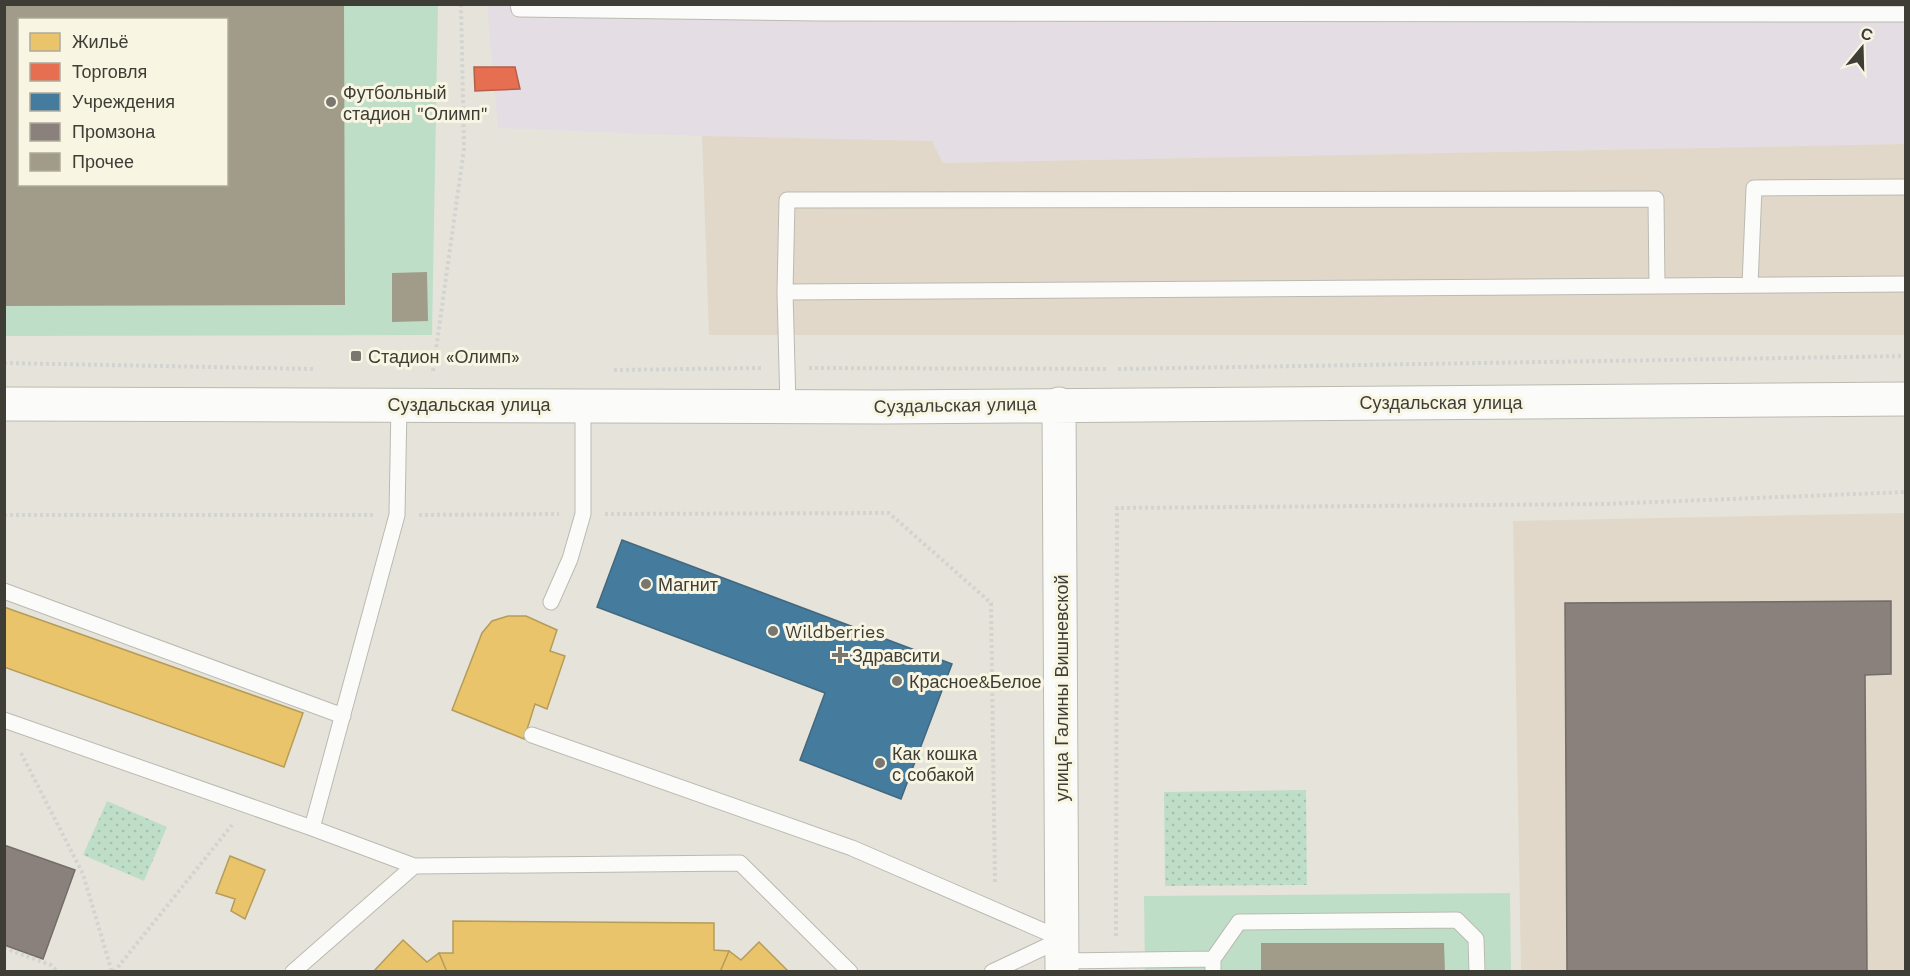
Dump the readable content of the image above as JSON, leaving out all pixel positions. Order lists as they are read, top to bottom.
{
  "streets": {
    "street": ["Суздальская улица", "улица Галины Вишневской"]
  },
  "crossings": [
    ["Суздальская улица", "улица Галины Вишневской"]
  ],
  "places": {
    "other": [
      "Футбольный стадион \"Олимп\"",
      "Магнит",
      "Wildberries",
      "Красное&Белое",
      "Как кошка с собакой"
    ],
    "transit": ["Стадион «Олимп»"],
    "health": ["Здравсити"]
  },
  "legend": [
    "Жильё",
    "Торговля",
    "Учреждения",
    "Промзона",
    "Прочее"
  ],
  "north": "top"
}
